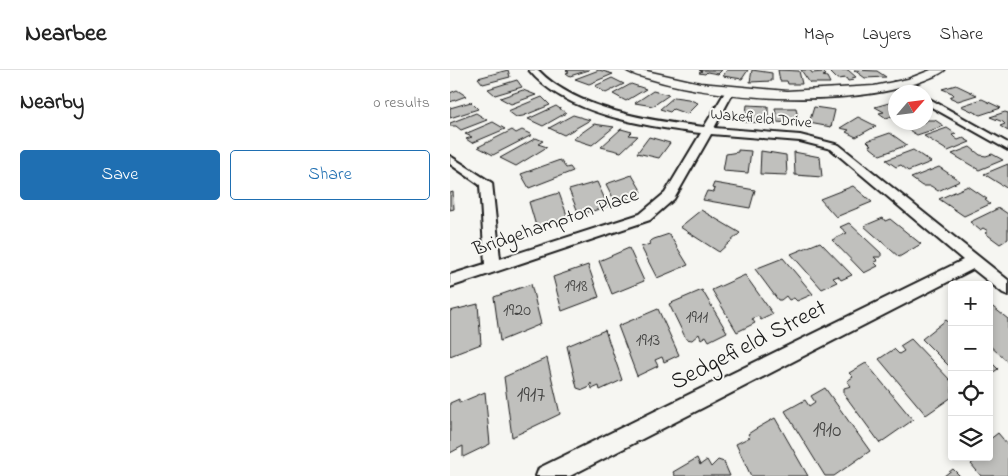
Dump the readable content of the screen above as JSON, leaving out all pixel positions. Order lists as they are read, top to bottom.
{
  "streets": {
    "street": ["Wakefield Drive", "Bridgehampton Place", "Sedgefield Street"]
  },
  "crossings": [
    ["Wakefield Drive", "Bridgehampton Place"],
    ["Wakefield Drive", "Sedgefield Street"]
  ],
  "house_numbers": [
    "1918",
    "1920",
    "1911",
    "1913",
    "1917",
    "1910"
  ],
  "north": "top right",
  "page": {
    "header": "Nearbee",
    "nav": ["Map", "Layers", "Share"],
    "heading": ["Nearby", "0 results"],
    "buttons": ["Save", "Share"],
    "map_buttons": ["+", "−"]
  }
}
